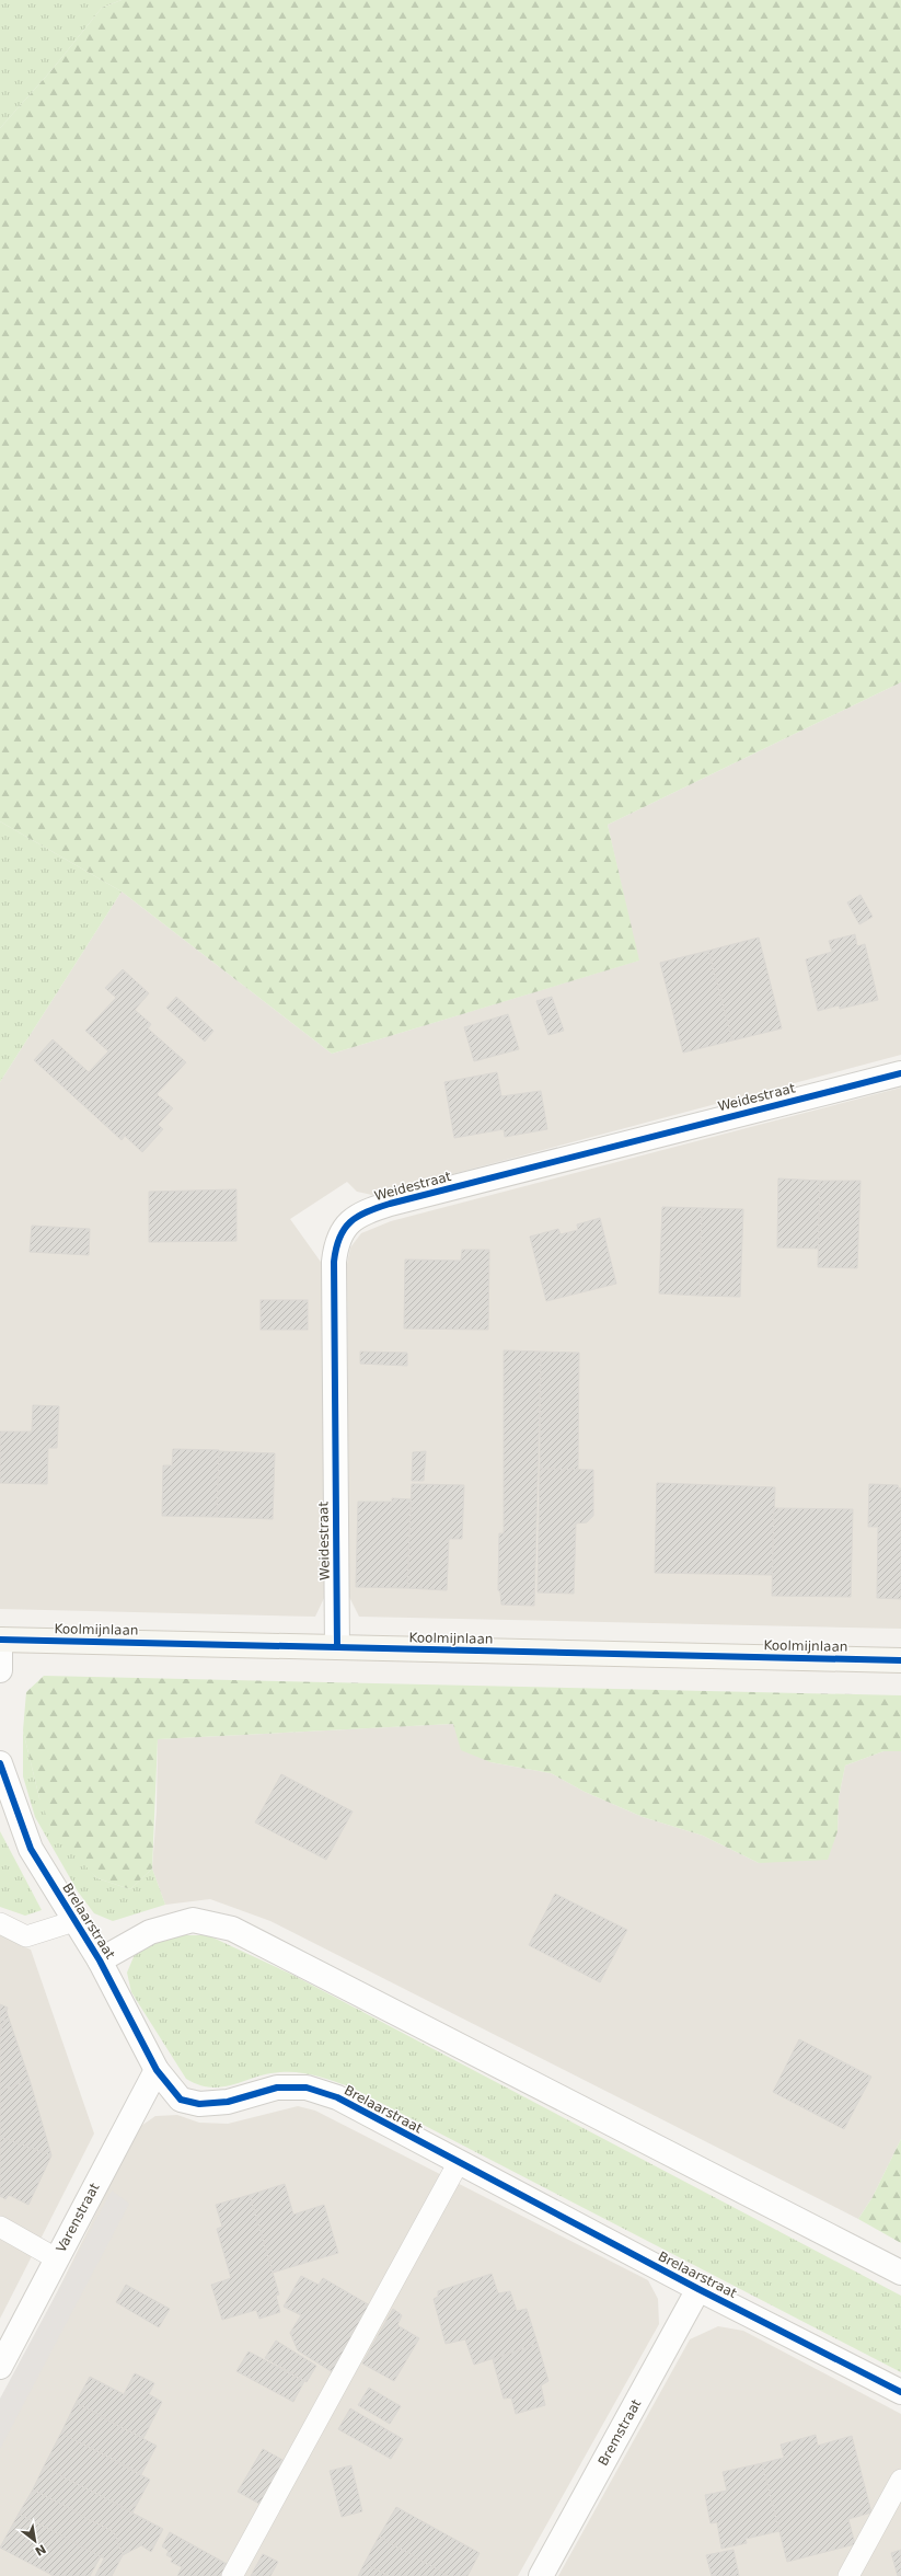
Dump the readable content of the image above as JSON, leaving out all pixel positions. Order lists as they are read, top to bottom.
{
  "streets": {
    "street": [
      "Weidestraat",
      "Koolmijnlaan",
      "Brelaarstraat",
      "Varenstraat",
      "Bremstraat"
    ]
  },
  "crossings": [
    ["Weidestraat", "Koolmijnlaan"],
    ["Brelaarstraat", "Varenstraat"],
    ["Brelaarstraat", "Bremstraat"]
  ],
  "north": "bottom right"
}
